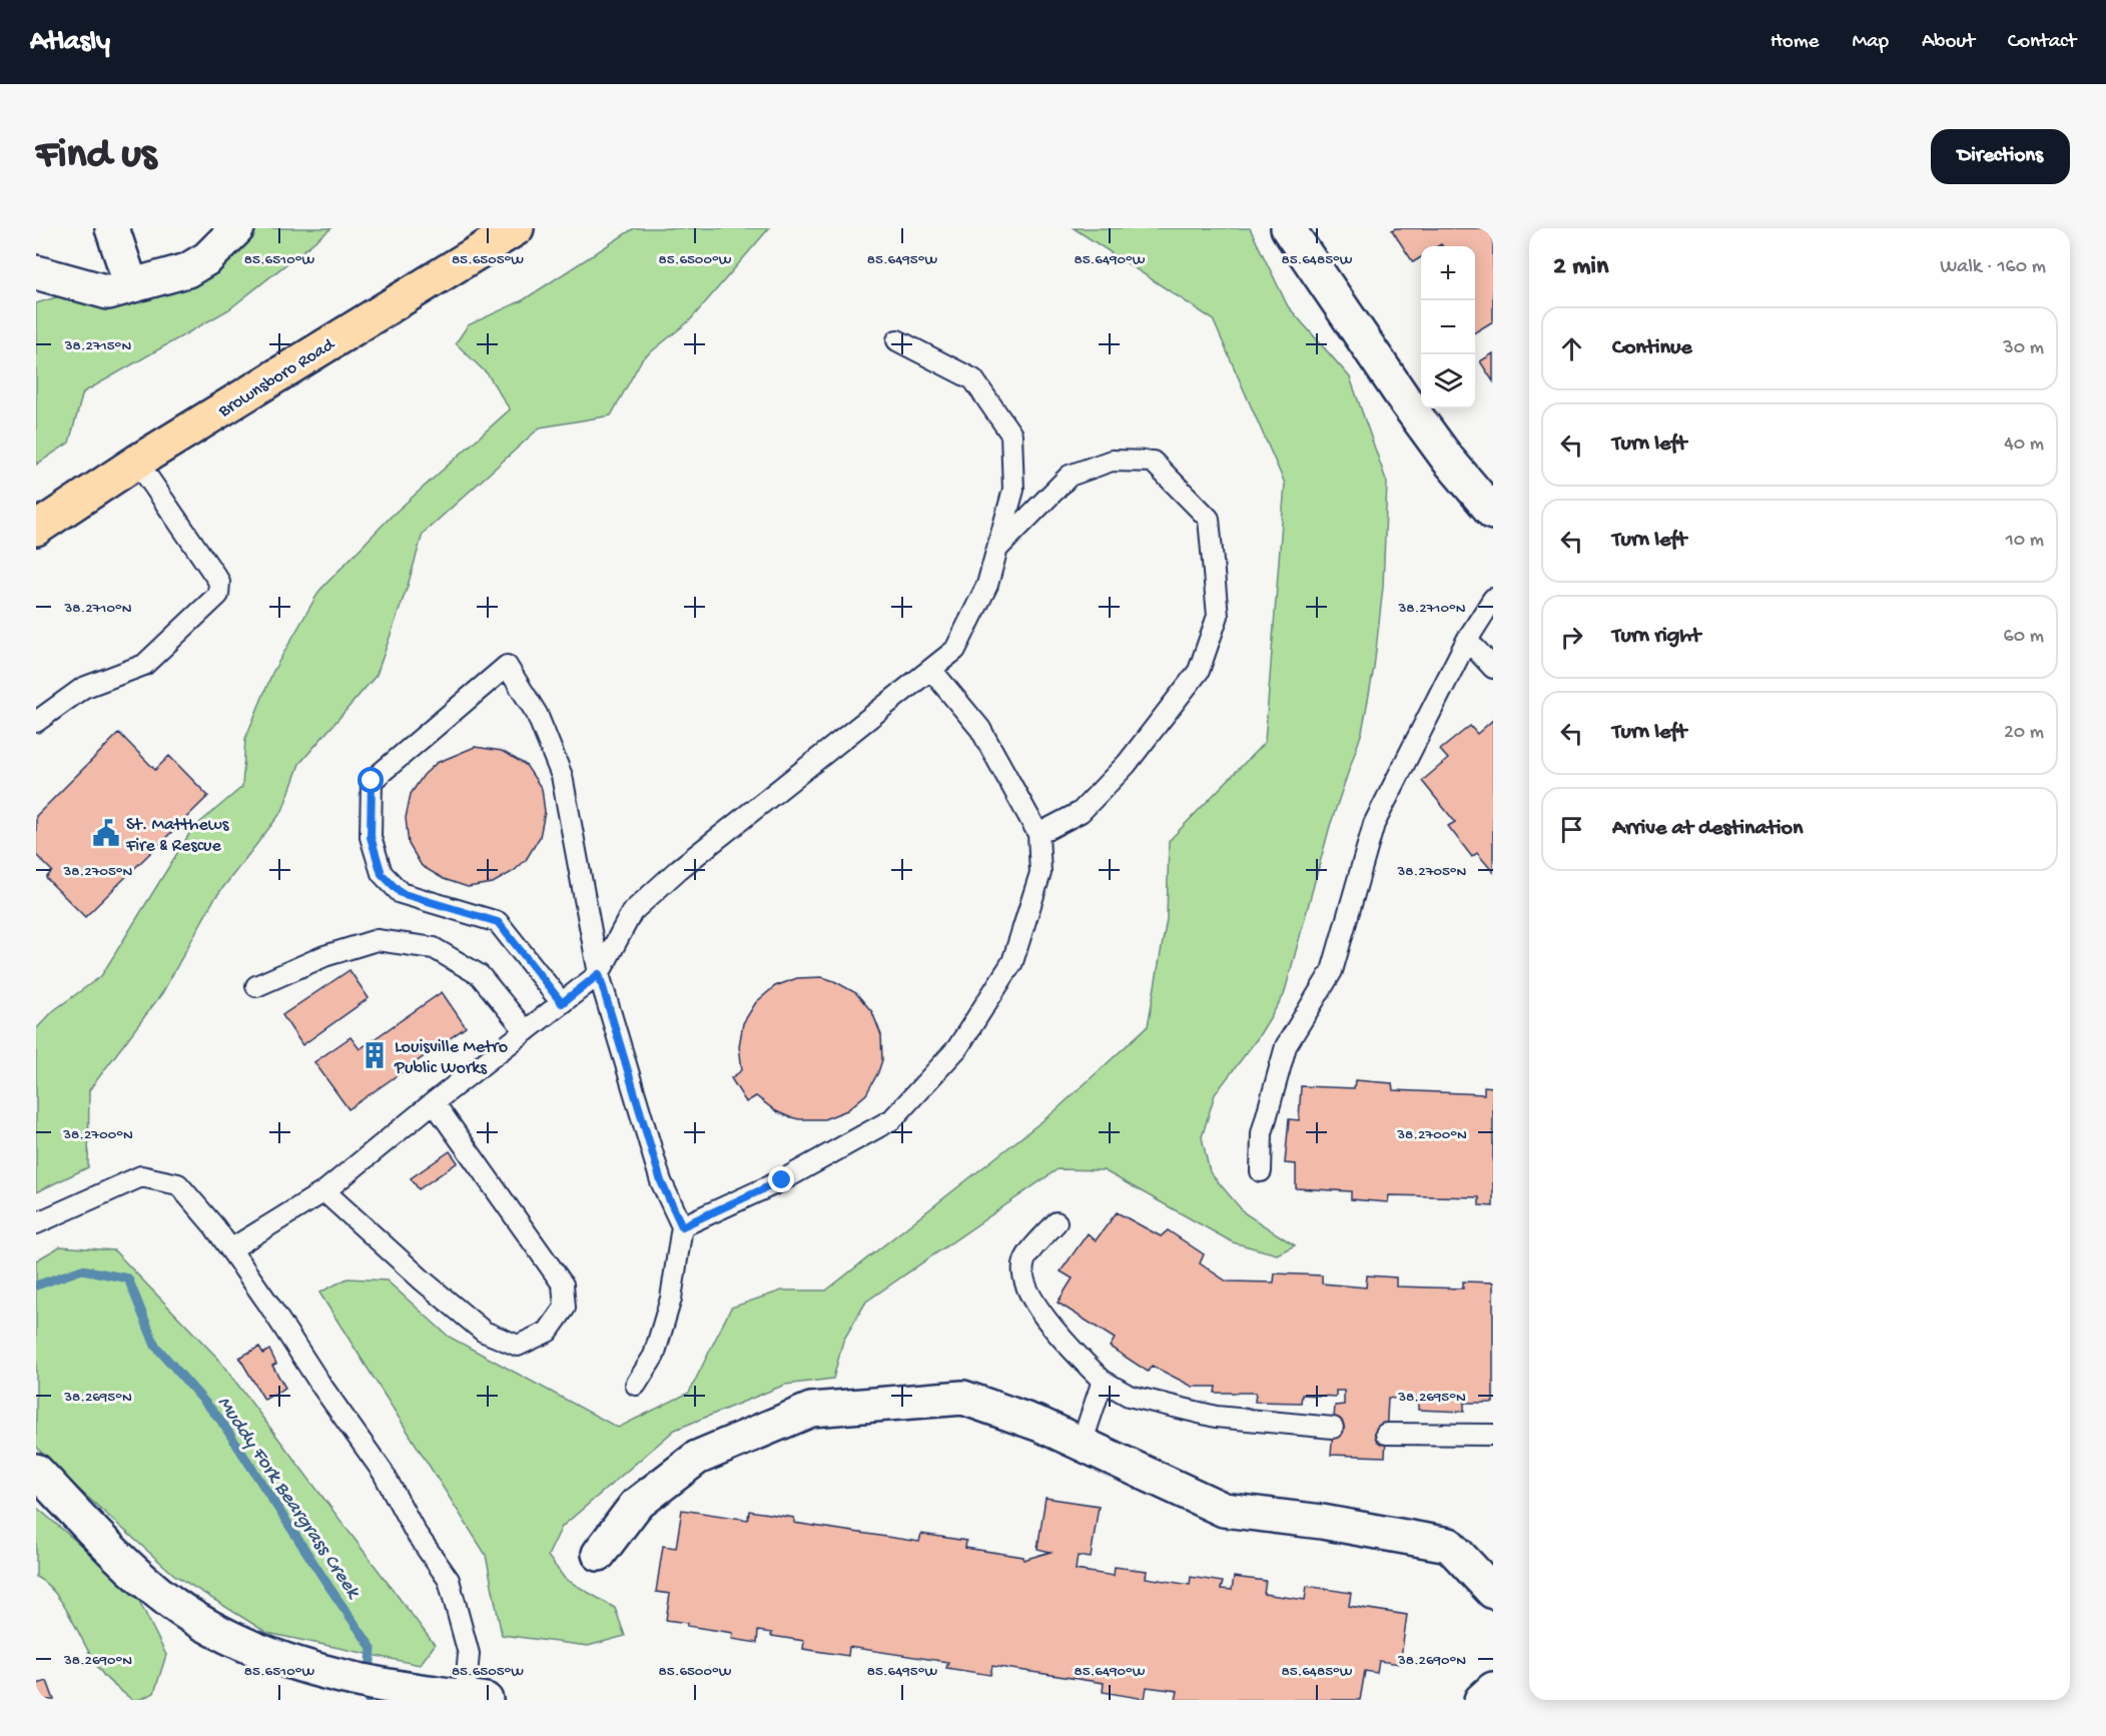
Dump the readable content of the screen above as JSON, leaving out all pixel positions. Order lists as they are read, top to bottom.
{
  "streets": {
    "main road": ["Brownsboro Road"]
  },
  "water": ["Muddy Fork Beargrass Creek"],
  "places": {
    "public building": ["St. Matthews Fire & Rescue"],
    "building": ["Louisville Metro Public Works"]
  },
  "page": {
    "header": "Atlasly",
    "nav": [
      "Home",
      "Map",
      "About",
      "Contact"
    ],
    "buttons": "Directions",
    "title": "Find us",
    "heading": ["2 min", "Walk · 160 m"],
    "map_buttons": ["+", "−"],
    "list": [
      ["Continue", "30 m"],
      ["Turn left", "40 m"],
      ["Turn left", "10 m"],
      ["Turn right", "60 m"],
      ["Turn left", "20 m"],
      "Arrive at destination"
    ]
  },
  "coordinates": [
    "85.6510°W",
    "85.6505°W",
    "85.6500°W",
    "85.6495°W",
    "85.6490°W",
    "85.6485°W",
    "38.2715°N",
    "38.2710°N",
    "38.2705°N",
    "38.2700°N",
    "38.2695°N",
    "38.2690°N"
  ]
}
